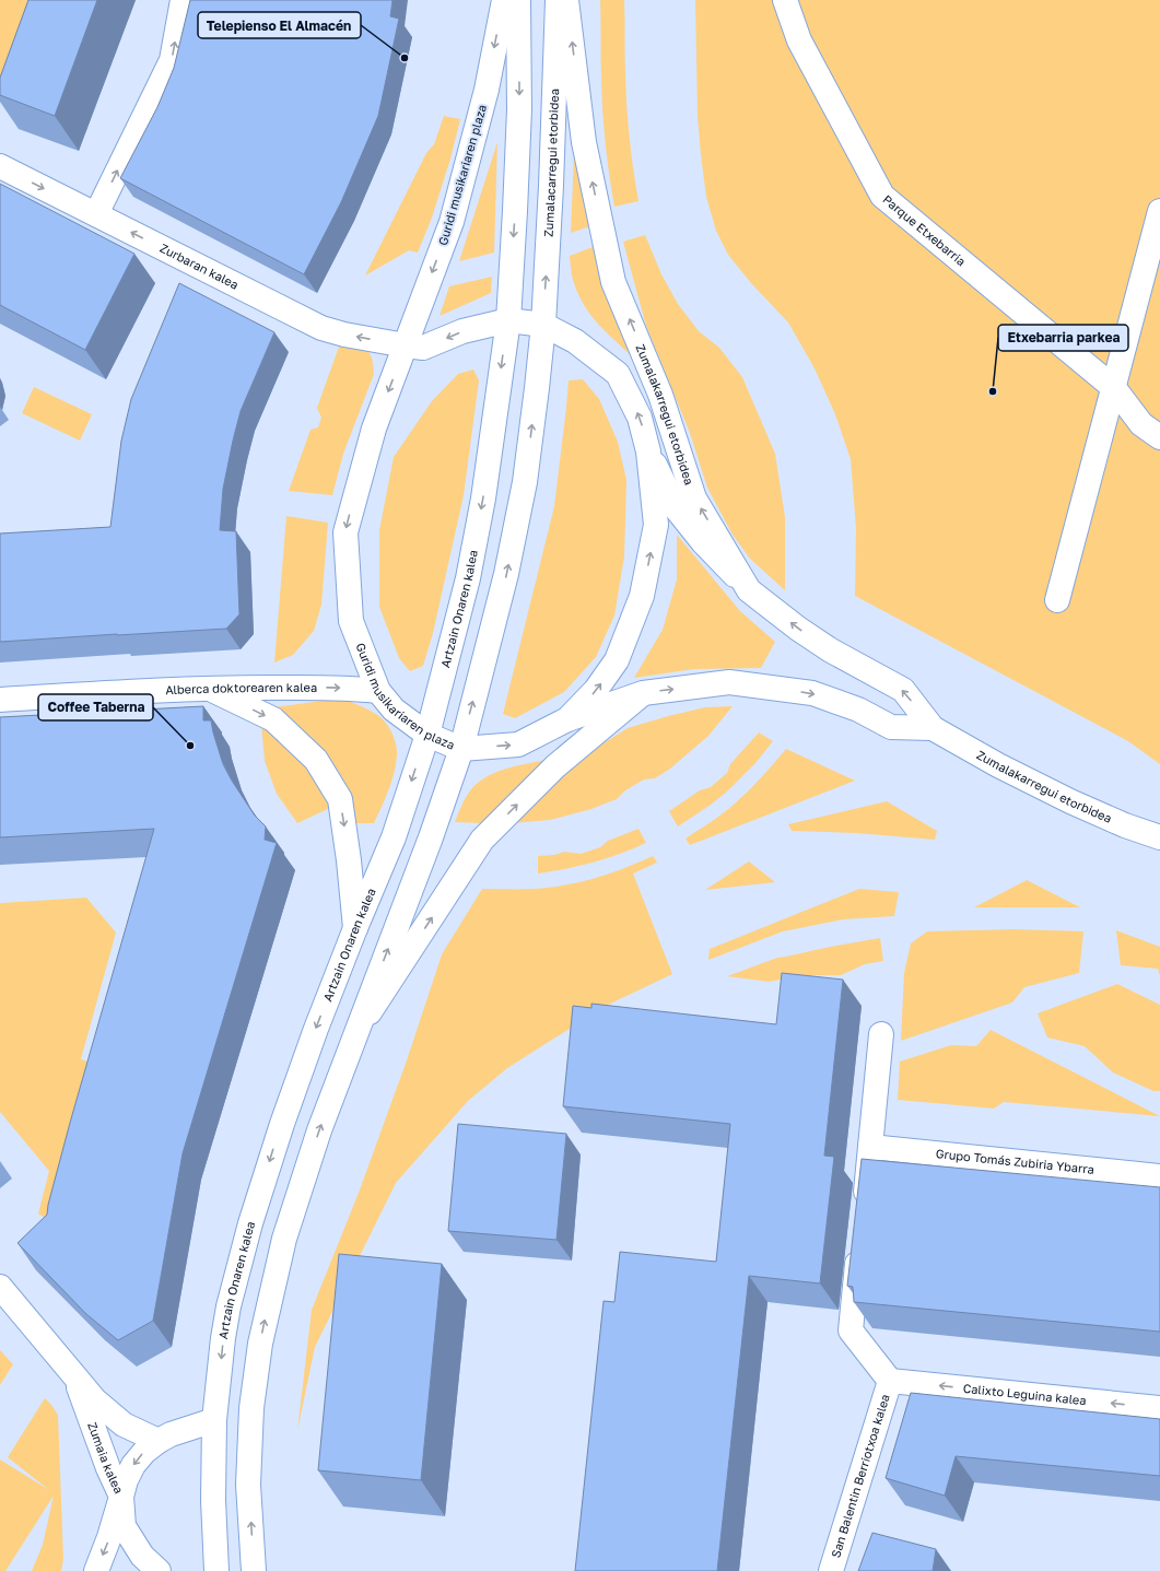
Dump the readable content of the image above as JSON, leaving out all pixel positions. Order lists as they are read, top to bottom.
{
  "streets": {
    "street": [
      "Zumalacarregui etorbidea",
      "Guridi musikariaren plaza",
      "Parque Etxebarria",
      "Zurbaran kalea",
      "Zumalakarregui etorbidea",
      "Artzain Onaren kalea",
      "Alberca doktorearen kalea",
      "Grupo Tomás Zubiria Ybarra",
      "Calixto Leguina kalea",
      "Zumaia kalea",
      "San Balentin Berriotxoa kalea"
    ]
  },
  "crossings": [
    ["Zumalacarregui etorbidea", "Guridi musikariaren plaza"],
    ["Guridi musikariaren plaza", "Zurbaran kalea"],
    ["Guridi musikariaren plaza", "Zumalakarregui etorbidea"],
    ["Guridi musikariaren plaza", "Artzain Onaren kalea"],
    ["Guridi musikariaren plaza", "Alberca doktorearen kalea"],
    ["Calixto Leguina kalea", "San Balentin Berriotxoa kalea"]
  ],
  "one_way": ["Alberca doktorearen kalea", "Calixto Leguina kalea"],
  "places": ["Telepienso El Almacén", "Etxebarria parkea", "Coffee Taberna"]
}
